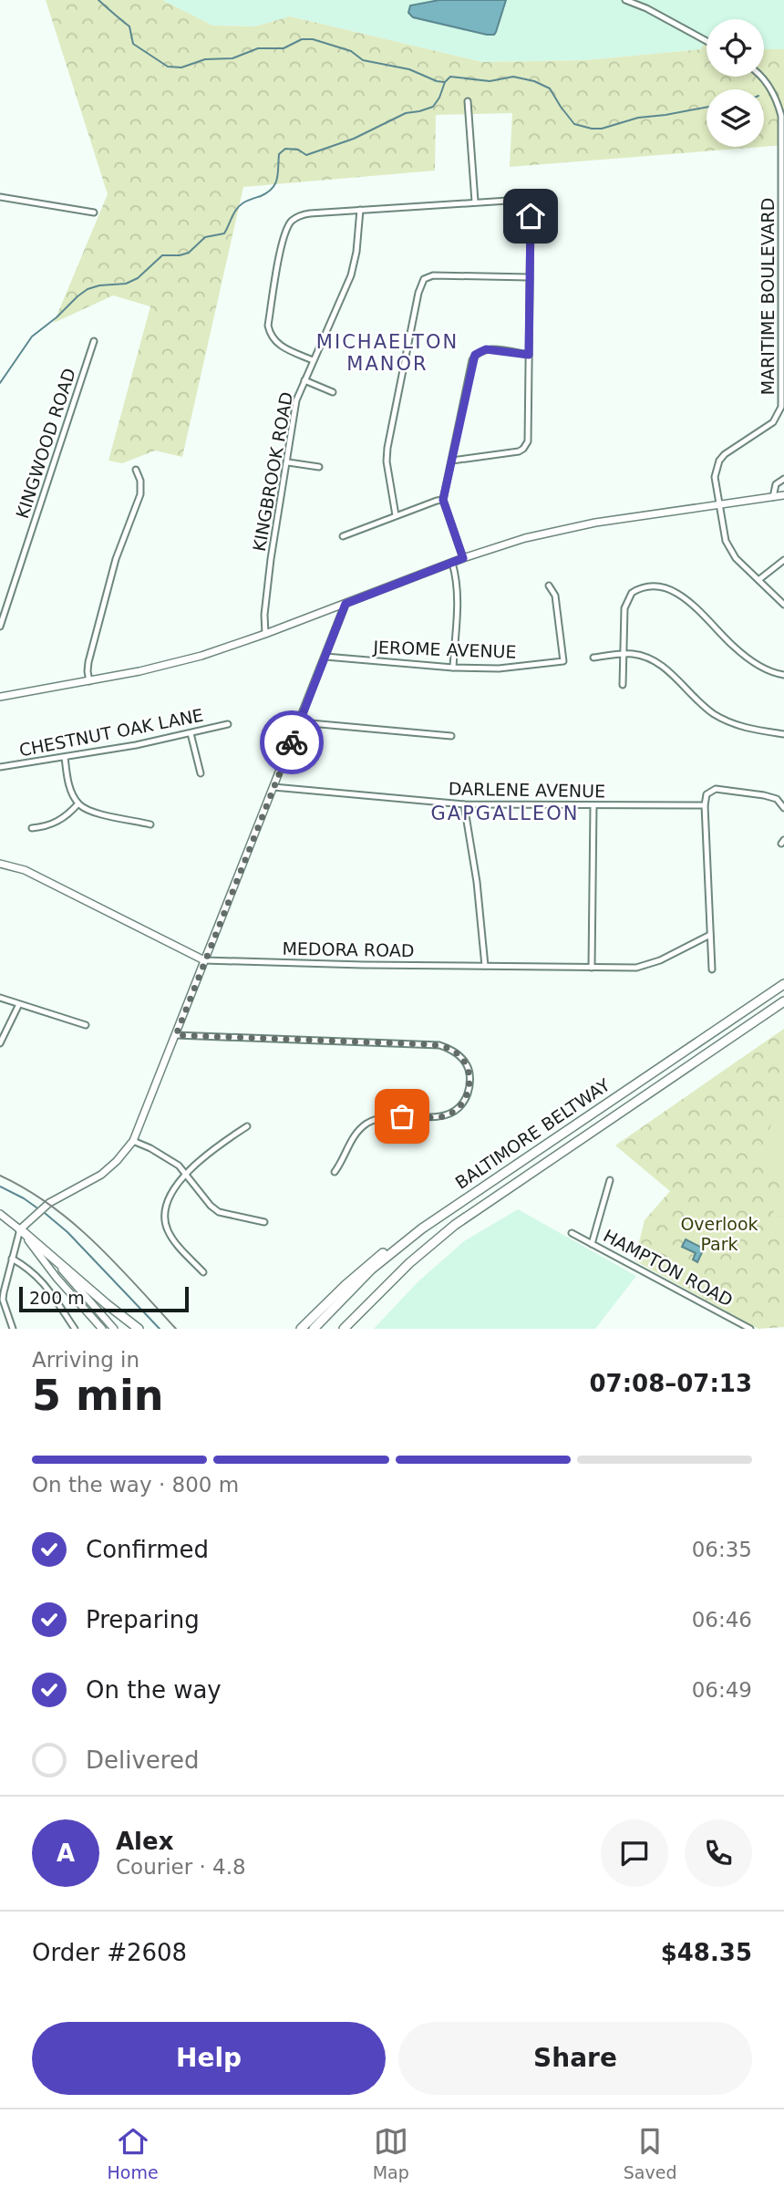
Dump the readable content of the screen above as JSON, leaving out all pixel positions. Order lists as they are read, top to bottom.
{
  "streets": {
    "highway": ["BALTIMORE BELTWAY"],
    "street": [
      "MARITIME BOULEVARD",
      "KINGWOOD ROAD",
      "KINGBROOK ROAD",
      "JEROME AVENUE",
      "CHESTNUT OAK LANE",
      "DARLENE AVENUE",
      "MEDORA ROAD",
      "HAMPTON ROAD"
    ]
  },
  "districts": ["MICHAELTON MANOR", "GAPGALLEON"],
  "parks": ["Overlook Park"],
  "scale_bar": "200 m",
  "page": {
    "scale": "200 m",
    "heading": ["5 min", "Arriving in", "07:08–07:13"],
    "panel": [
      "Alex",
      "Courier · 4.8",
      "Order #2608",
      "$48.35"
    ],
    "bar": "On the way · 800 m",
    "list": [
      ["Confirmed", "06:35"],
      ["Preparing", "06:46"],
      ["On the way", "06:49"],
      "Delivered"
    ],
    "round": "A",
    "buttons": ["Help", "Share"],
    "tabs": ["Home", "Map", "Saved"]
  }
}
